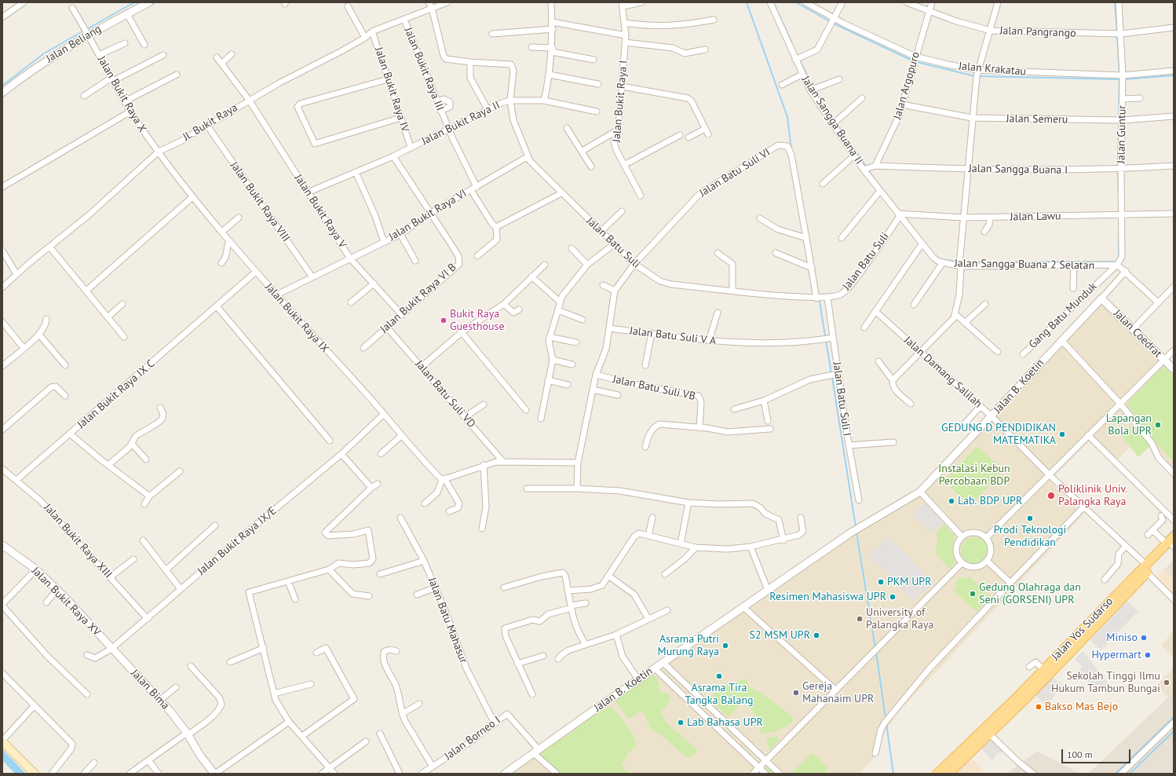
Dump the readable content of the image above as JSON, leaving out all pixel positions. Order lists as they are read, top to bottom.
{
  "streets": {
    "main road": ["Jalan Yos Sudarso"],
    "street": [
      "Jalan Pangrango",
      "Jalan Beliang",
      "Jalan Bukit Raya III",
      "Jalan Krakatau",
      "Jalan Argopuro",
      "Jalan Bukit Raya IV",
      "Jalan Bukit Raya X",
      "Jalan Bukit Raya I",
      "Jalan Semeru",
      "Jalan Sangga Buana II",
      "Jl. Bukit Raya",
      "Jalan Bukit Raya II",
      "Jalan Guntur",
      "Jalan Sangga Buana I",
      "Jalan Batu Suli VI",
      "Jalan Bukit Raya VIII",
      "Jalan Bukit Raya V",
      "Jalan Bukit Raya VI",
      "Jalan Lawu",
      "Jalan Batu Suli",
      "Jalan Sangga Buana 2 Selatan",
      "Jalan Bukit Raya VI B",
      "Gang Batu Munduk",
      "Jalan Bukit Raya IX",
      "Jalan Coedrat",
      "Jalan Batu Suli V A",
      "Jalan Damang Salilah",
      "Jalan B. Koetin",
      "Jalan Batu Suli VB",
      "Jalan Bukit Raya IX C",
      "Jalan Batu Suli VD",
      "Jalan Batu Suli I",
      "Jalan Bukit Raya XIII",
      "Jalan Bukit Raya IX/E",
      "Jalan Bukit Raya XV",
      "Jalan Batu Mahasur",
      "Jalan Bima",
      "Jalan Borneo I"
    ]
  },
  "crossings": [
    ["Jalan Pangrango", "Jalan Argopuro"],
    ["Jalan Pangrango", "Jalan Guntur"],
    ["Jalan Beliang", "Jalan Bukit Raya X"],
    ["Jalan Bukit Raya III", "Jl. Bukit Raya"],
    ["Jalan Bukit Raya III", "Jalan Bukit Raya II"],
    ["Jalan Bukit Raya III", "Jalan Bukit Raya VI"],
    ["Jalan Krakatau", "Jalan Argopuro"],
    ["Jalan Krakatau", "Jalan Guntur"],
    ["Jalan Argopuro", "Jalan Semeru"],
    ["Jalan Argopuro", "Jalan Sangga Buana I"],
    ["Jalan Bukit Raya IV", "Jl. Bukit Raya"],
    ["Jalan Bukit Raya IV", "Jalan Bukit Raya II"],
    ["Jalan Bukit Raya X", "Jl. Bukit Raya"],
    ["Jalan Bukit Raya X", "Jalan Bukit Raya IX"],
    ["Jalan Semeru", "Jalan Guntur"],
    ["Jalan Sangga Buana II", "Jalan Sangga Buana I"],
    ["Jalan Sangga Buana II", "Jalan Lawu"],
    ["Jalan Sangga Buana II", "Jalan Batu Suli"],
    ["Jalan Sangga Buana II", "Jalan Sangga Buana 2 Selatan"],
    ["Jl. Bukit Raya", "Jalan Bukit Raya VIII"],
    ["Jl. Bukit Raya", "Jalan Bukit Raya V"],
    ["Jl. Bukit Raya", "Jalan Bukit Raya IX"],
    ["Jalan Bukit Raya II", "Jalan Bukit Raya V"],
    ["Jalan Bukit Raya II", "Jalan Batu Suli"],
    ["Jalan Guntur", "Jalan Sangga Buana I"],
    ["Jalan Guntur", "Jalan Lawu"],
    ["Jalan Guntur", "Jalan Sangga Buana 2 Selatan"],
    ["Jalan Guntur", "Gang Batu Munduk"],
    ["Jalan Batu Suli VI", "Jalan Batu Suli"],
    ["Jalan Bukit Raya VIII", "Jalan Bukit Raya VI"],
    ["Jalan Bukit Raya V", "Jalan Bukit Raya VI"],
    ["Jalan Bukit Raya V", "Jalan Bukit Raya VI B"],
    ["Jalan Bukit Raya VI", "Jalan Batu Suli"],
    ["Jalan Bukit Raya VI", "Jalan Bukit Raya VI B"],
    ["Jalan Bukit Raya VI", "Jalan Bukit Raya IX"],
    ["Jalan Lawu", "Jalan Batu Suli"],
    ["Jalan Lawu", "Jalan Sangga Buana 2 Selatan"],
    ["Jalan Batu Suli", "Jalan Sangga Buana 2 Selatan"],
    ["Jalan Batu Suli", "Jalan Batu Suli I"],
    ["Jalan Sangga Buana 2 Selatan", "Gang Batu Munduk"],
    ["Jalan Bukit Raya VI B", "Jalan Batu Suli VD"],
    ["Jalan Bukit Raya IX", "Jalan Bukit Raya IX C"],
    ["Jalan Bukit Raya IX", "Jalan Bukit Raya IX/E"],
    ["Jalan Coedrat", "Jalan B. Koetin"],
    ["Jalan Batu Suli V A", "Jalan Batu Suli I"],
    ["Jalan Damang Salilah", "Jalan B. Koetin"],
    ["Jalan Damang Salilah", "Jalan Yos Sudarso"],
    ["Jalan B. Koetin", "Jalan Borneo I"],
    ["Jalan Bukit Raya IX C", "Jalan Bukit Raya XIII"],
    ["Jalan Bukit Raya XIII", "Jalan Bukit Raya IX/E"],
    ["Jalan Bukit Raya IX/E", "Jalan Bukit Raya XV"],
    ["Jalan Bukit Raya IX/E", "Jalan Bima"],
    ["Jalan Bukit Raya XV", "Jalan Bima"],
    ["Jalan Batu Mahasur", "Jalan Borneo I"]
  ],
  "parks": ["Instalasi Kebun Percobaan BDP"],
  "places": [
    "Bukit Raya Guesthouse",
    "Lapangan Bola UPR",
    "GEDUNG D PENDIDIKAN MATEMATIKA",
    "Poliklinik Univ. Palangka Raya",
    "Lab. BDP UPR",
    "Prodi Teknologi Pendidikan",
    "PKM UPR",
    "Gedung Olahraga dan Seni (GORSENI) UPR",
    "Resimen Mahasiswa UPR",
    "University of Palangka Raya",
    "S2 MSM UPR",
    "Miniso",
    "Asrama Putri Murung Raya",
    "Hypermart",
    "Asrama Tira Tangka Balang",
    "Sekolah Tinggi Ilmu Hukum Tambun Bungai",
    "Gereja Mahanaim UPR",
    "Bakso Mas Bejo",
    "Lab Bahasa UPR"
  ],
  "scale_bar": "100 m"
}
